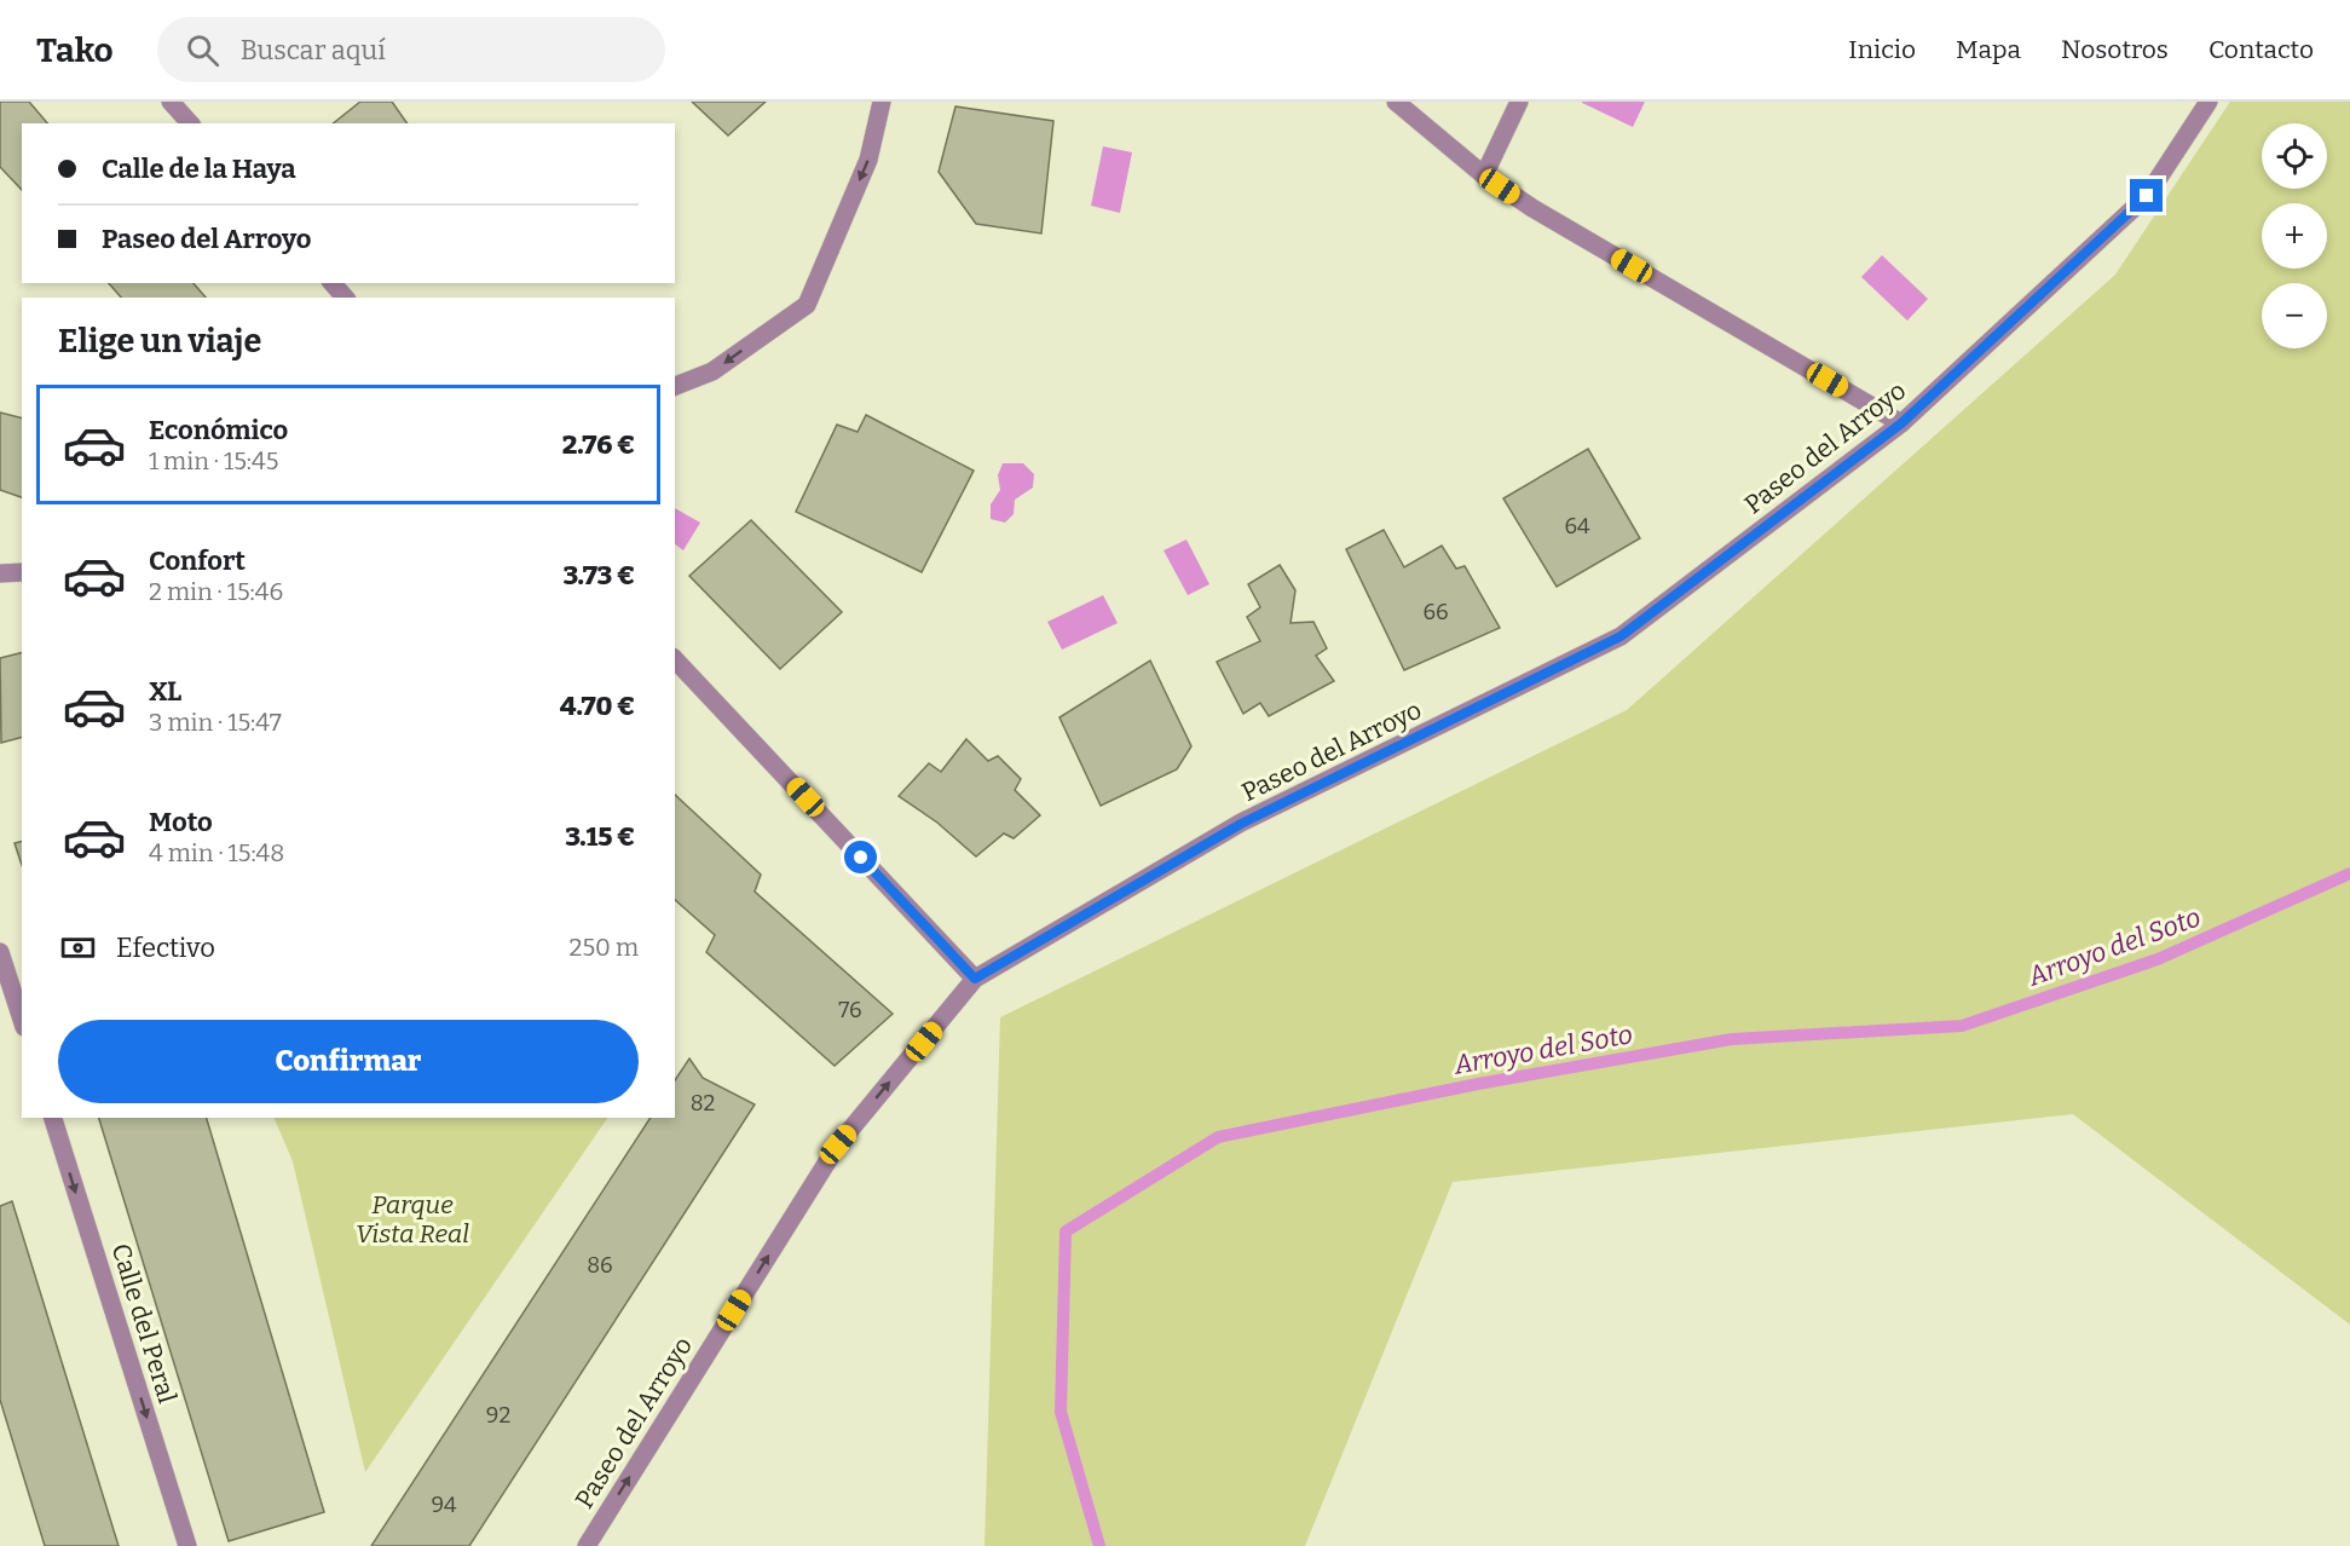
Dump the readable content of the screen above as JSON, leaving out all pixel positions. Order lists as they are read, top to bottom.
{
  "streets": {
    "street": ["Paseo del Arroyo", "Calle del Peral"]
  },
  "one_way": ["Calle del Peral"],
  "water": ["Arroyo del Soto"],
  "parks": ["Parque Vista Real"],
  "house_numbers": [
    "64",
    "66",
    "76",
    "82",
    "86",
    "92",
    "94"
  ],
  "page": {
    "header": "Tako",
    "search": "Buscar aquí",
    "nav": [
      "Inicio",
      "Mapa",
      "Nosotros",
      "Contacto"
    ],
    "map_buttons": ["+", "−"],
    "banner": ["Calle de la Haya", "Paseo del Arroyo"],
    "heading": "Elige un viaje",
    "list": [
      {
        "name": "Económico",
        "note": "1 min · 15:45",
        "value": "2.76 €"
      },
      {
        "name": "Confort",
        "note": "2 min · 15:46",
        "value": "3.73 €"
      },
      {
        "name": "XL",
        "note": "3 min · 15:47",
        "value": "4.70 €"
      },
      {
        "name": "Moto",
        "note": "4 min · 15:48",
        "value": "3.15 €"
      }
    ],
    "pay": ["Efectivo", "250 m"],
    "buttons": "Confirmar"
  }
}
